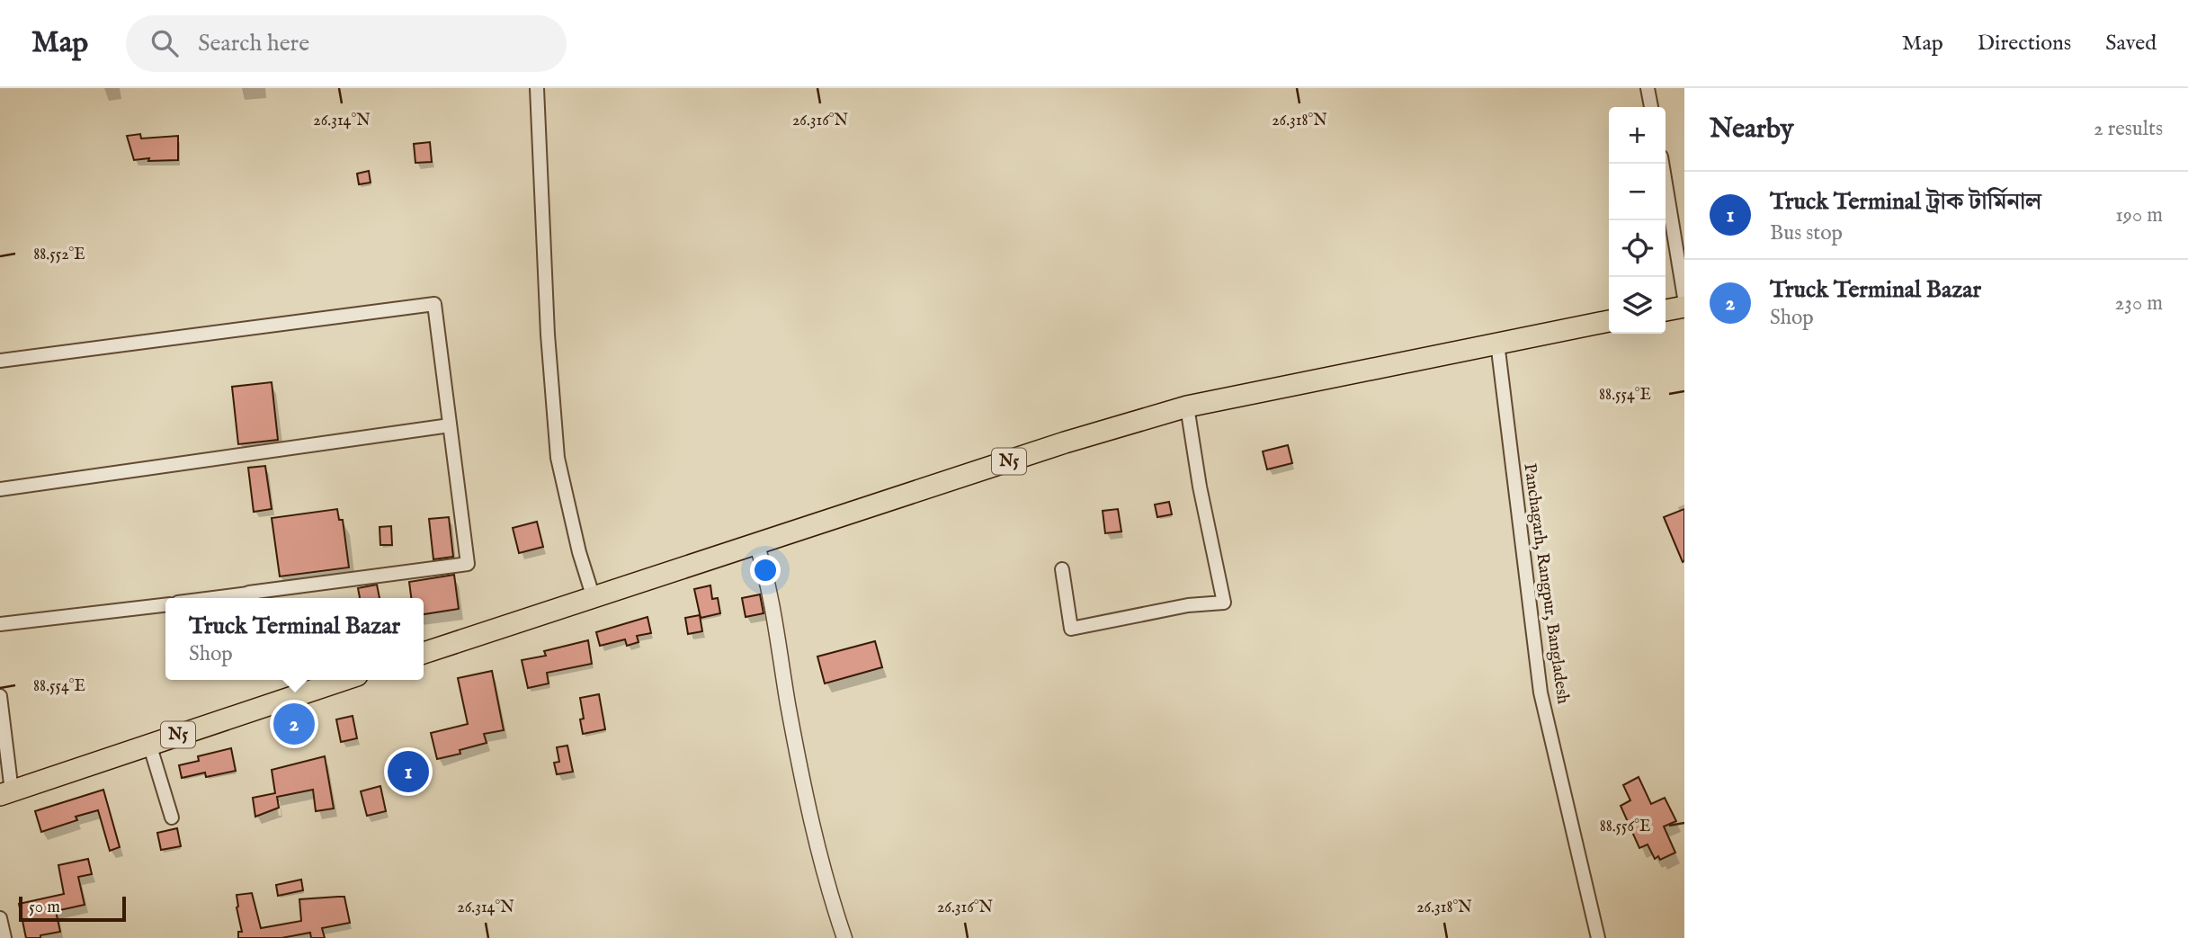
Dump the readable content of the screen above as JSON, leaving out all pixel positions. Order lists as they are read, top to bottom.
{
  "streets": {
    "highway": ["N5"],
    "street": ["Panchagarh, Rangpur, Bangladesh"]
  },
  "crossings": [
    ["N5", "Panchagarh, Rangpur, Bangladesh"]
  ],
  "scale_bar": "50 m",
  "page": {
    "header": "Map",
    "search": "Search here",
    "nav": ["Map", "Directions", "Saved"],
    "heading": ["Nearby", "2 results"],
    "map_buttons": ["+", "−"],
    "list": [
      {
        "mark": "1",
        "name": "Truck Terminal ট্রাক টার্মিনাল",
        "note": "Bus stop",
        "value": "190 m"
      },
      {
        "mark": "2",
        "name": "Truck Terminal Bazar",
        "note": "Shop",
        "value": "230 m"
      }
    ],
    "popup": ["Truck Terminal Bazar", "Shop"],
    "pins": ["2", "1"],
    "scale": "50 m"
  },
  "coordinates": [
    "26.314°N",
    "26.316°N",
    "26.318°N",
    "88.552°E",
    "88.554°E",
    "88.556°E"
  ]
}
